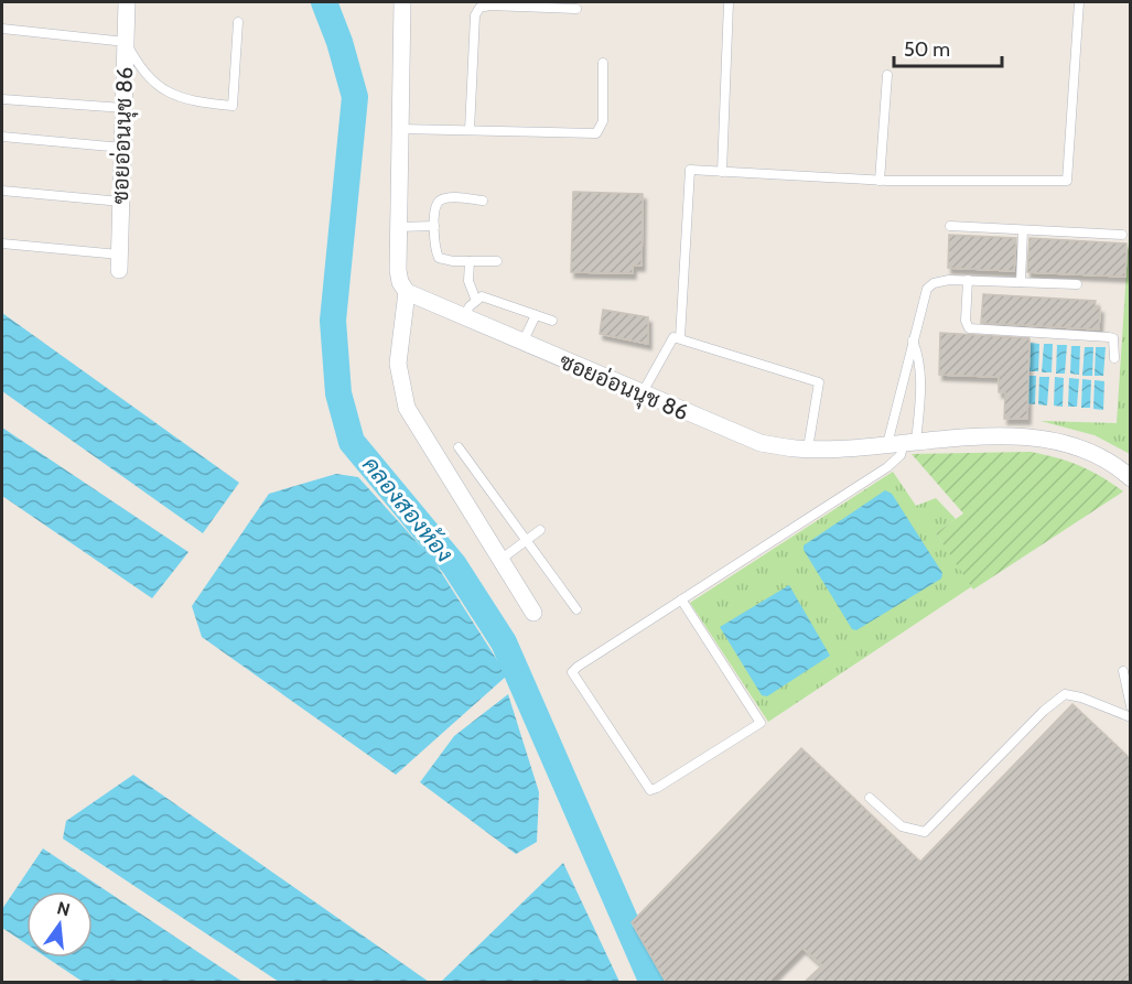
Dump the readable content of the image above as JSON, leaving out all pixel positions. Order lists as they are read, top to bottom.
{
  "streets": {
    "street": ["ซอยอ่อนนุช 86"]
  },
  "water": ["คลองสองห้อง"],
  "scale_bar": "50 m",
  "north": "top"
}
